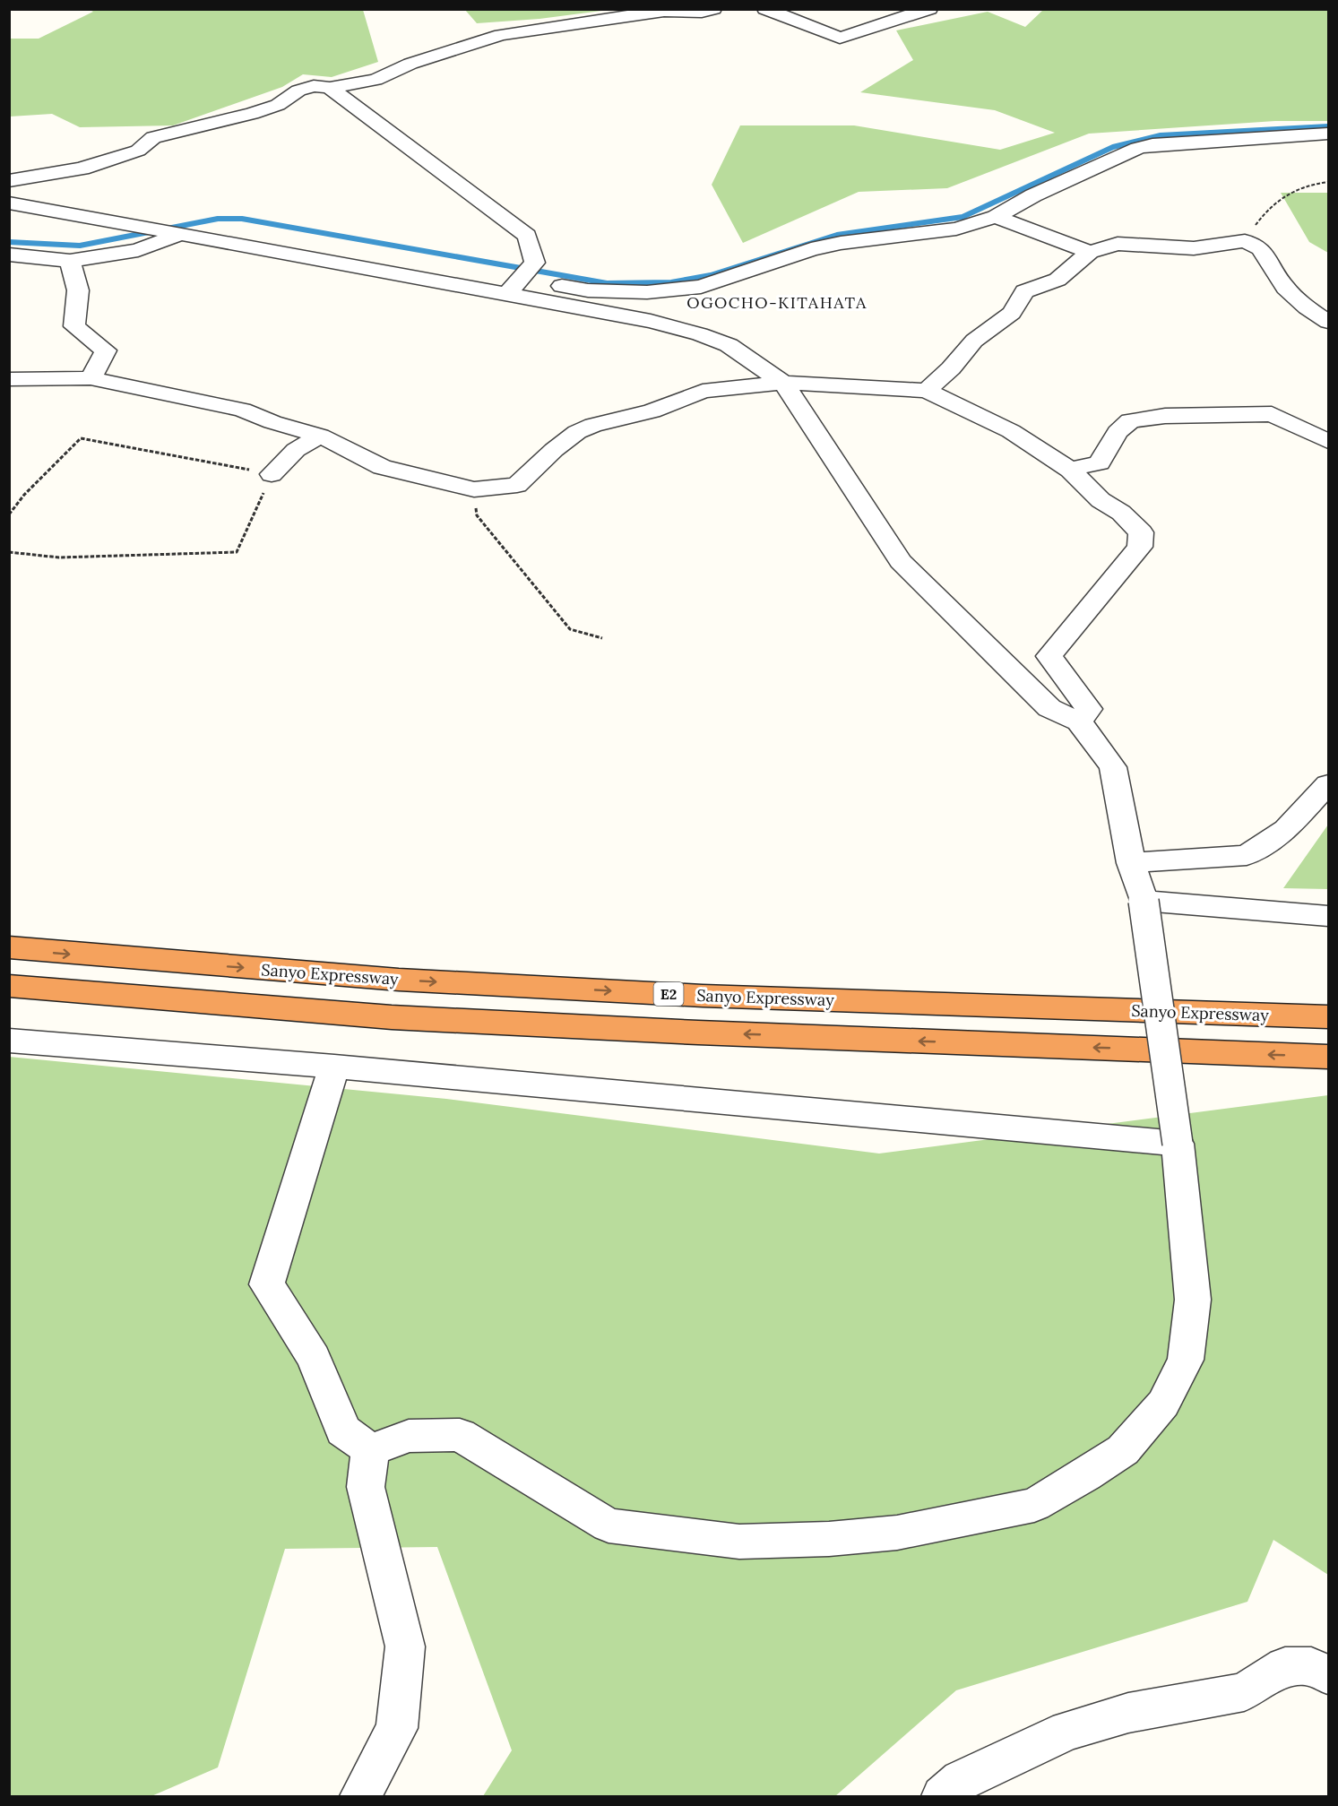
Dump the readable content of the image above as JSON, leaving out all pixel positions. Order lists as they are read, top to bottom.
{
  "streets": {
    "highway": ["Sanyo Expressway", "E2"]
  },
  "districts": ["OGOCHO-KITAHATA"]
}
